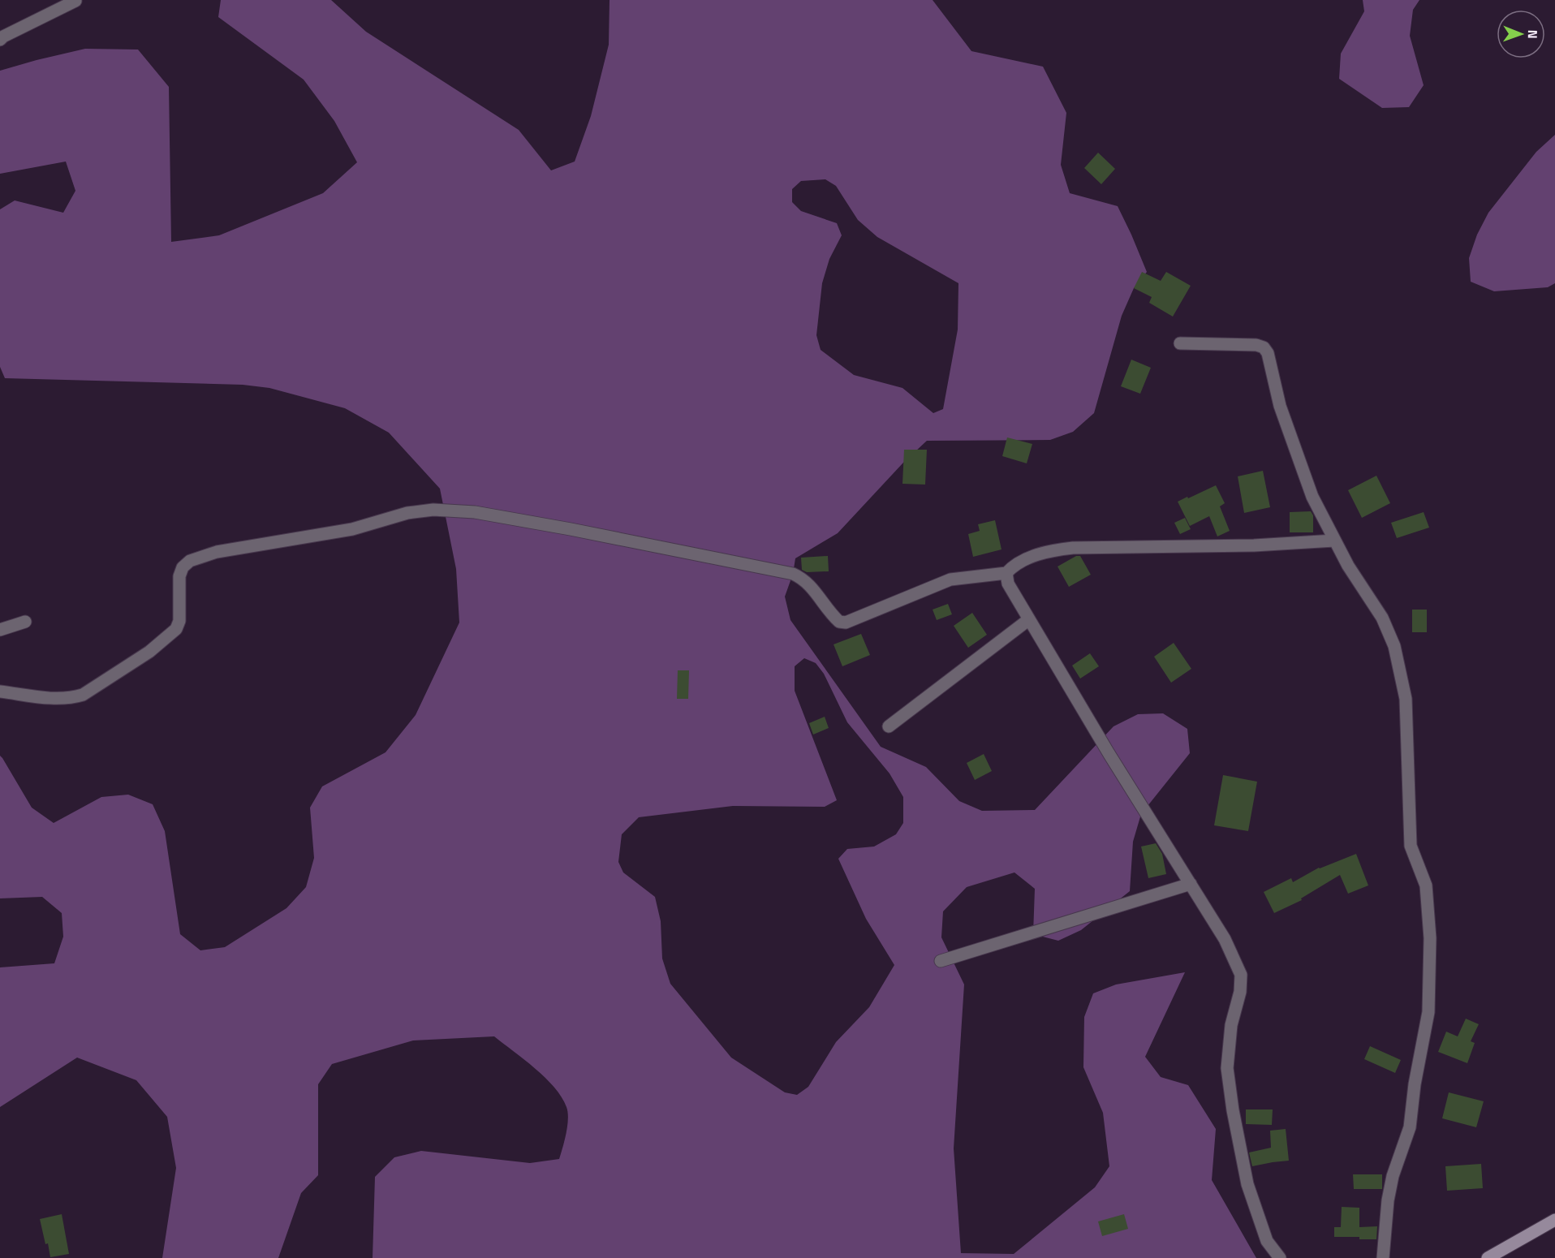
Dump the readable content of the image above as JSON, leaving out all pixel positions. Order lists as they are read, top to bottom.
{
  "north": "right"
}
